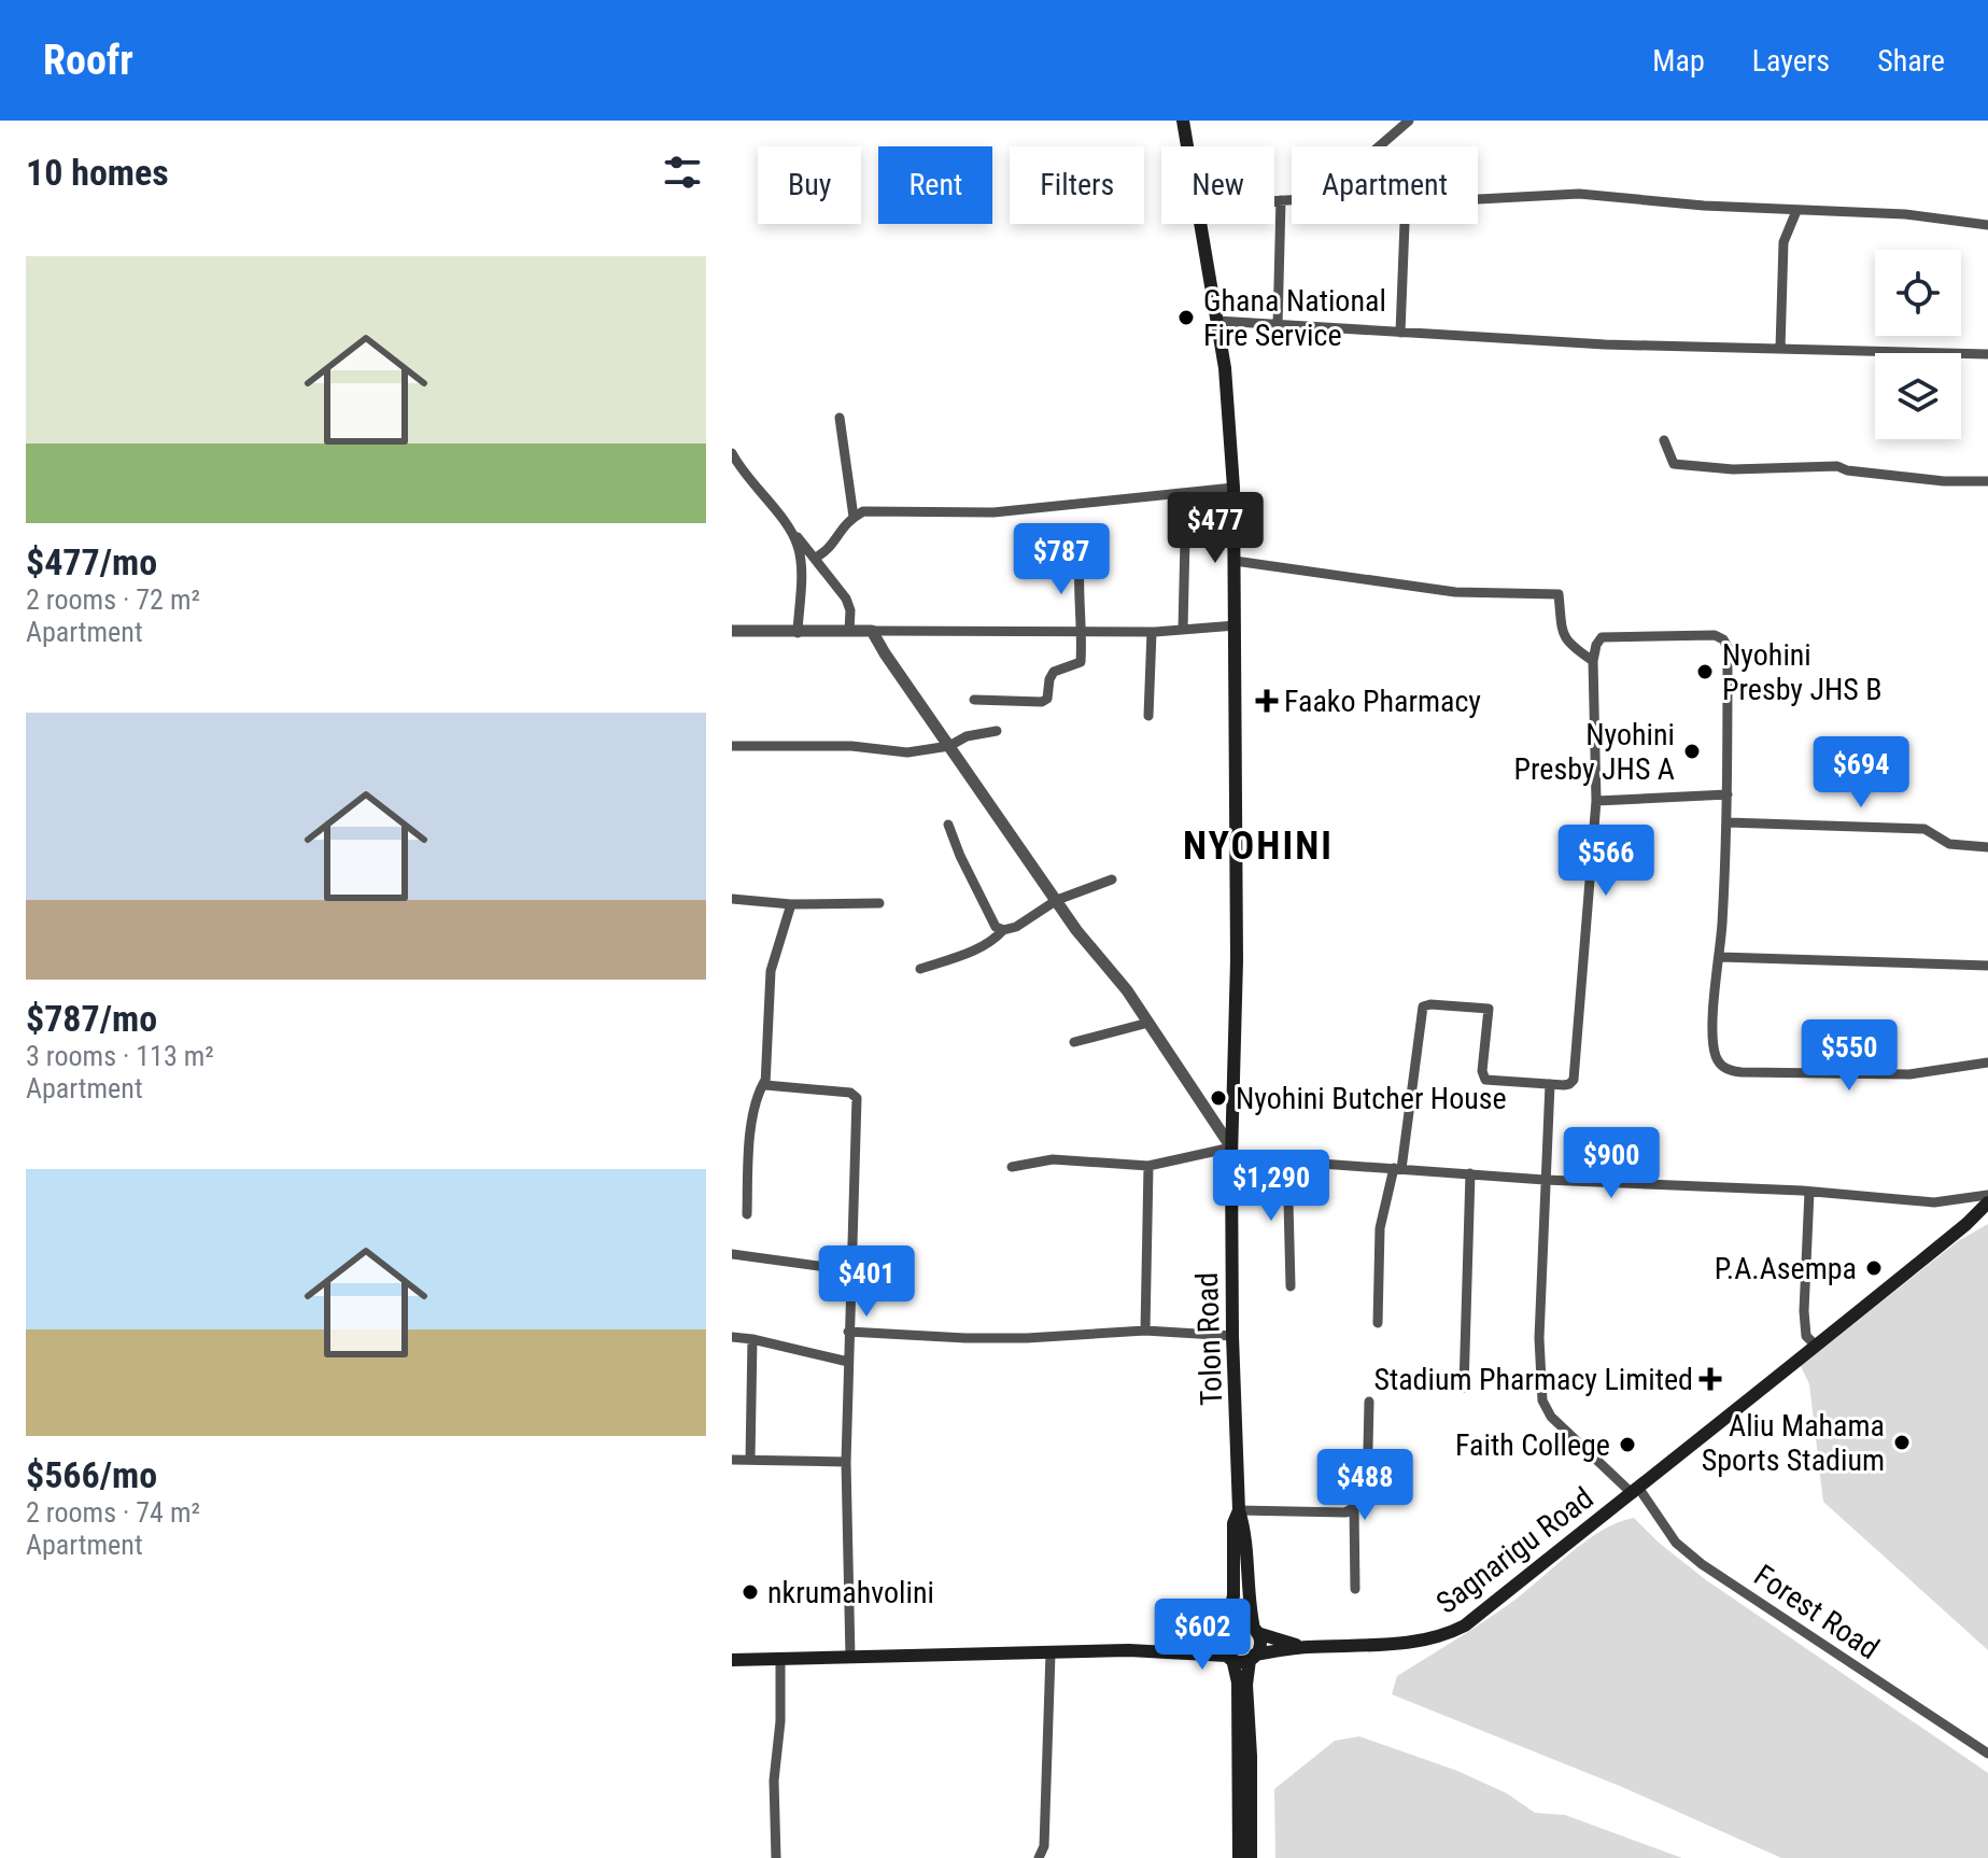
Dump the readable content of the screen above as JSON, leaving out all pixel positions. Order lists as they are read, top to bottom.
{
  "streets": {
    "main road": ["Tolon Road", "Sagnarigu Road"],
    "street": ["Forest Road"]
  },
  "crossings": [
    ["Sagnarigu Road", "Forest Road"]
  ],
  "districts": ["NYOHINI"],
  "places": {
    "other": [
      "Ghana National Fire Service",
      "Nyohini Presby JHS B",
      "Nyohini Presby JHS A",
      "Nyohini Butcher House",
      "P.A.Asempa",
      "Aliu Mahama Sports Stadium",
      "Faith College",
      "nkrumahvolini"
    ],
    "health": ["Faako Pharmacy", "Stadium Pharmacy Limited"]
  },
  "page": {
    "header": "Roofr",
    "nav": ["Map", "Layers", "Share"],
    "heading": "10 homes",
    "chip": [
      "Buy",
      "Rent",
      "Filters",
      "New",
      "Apartment"
    ],
    "list": [
      {
        "name": "$477/mo",
        "note": "2 rooms · 72 m² · Apartment"
      },
      {
        "name": "$787/mo",
        "note": "3 rooms · 113 m² · Apartment"
      },
      {
        "name": "$566/mo",
        "note": "2 rooms · 74 m² · Apartment"
      }
    ],
    "price": [
      "$477",
      "$787",
      "$694",
      "$566",
      "$550",
      "$900",
      "$1,290",
      "$401",
      "$488",
      "$602"
    ]
  }
}
